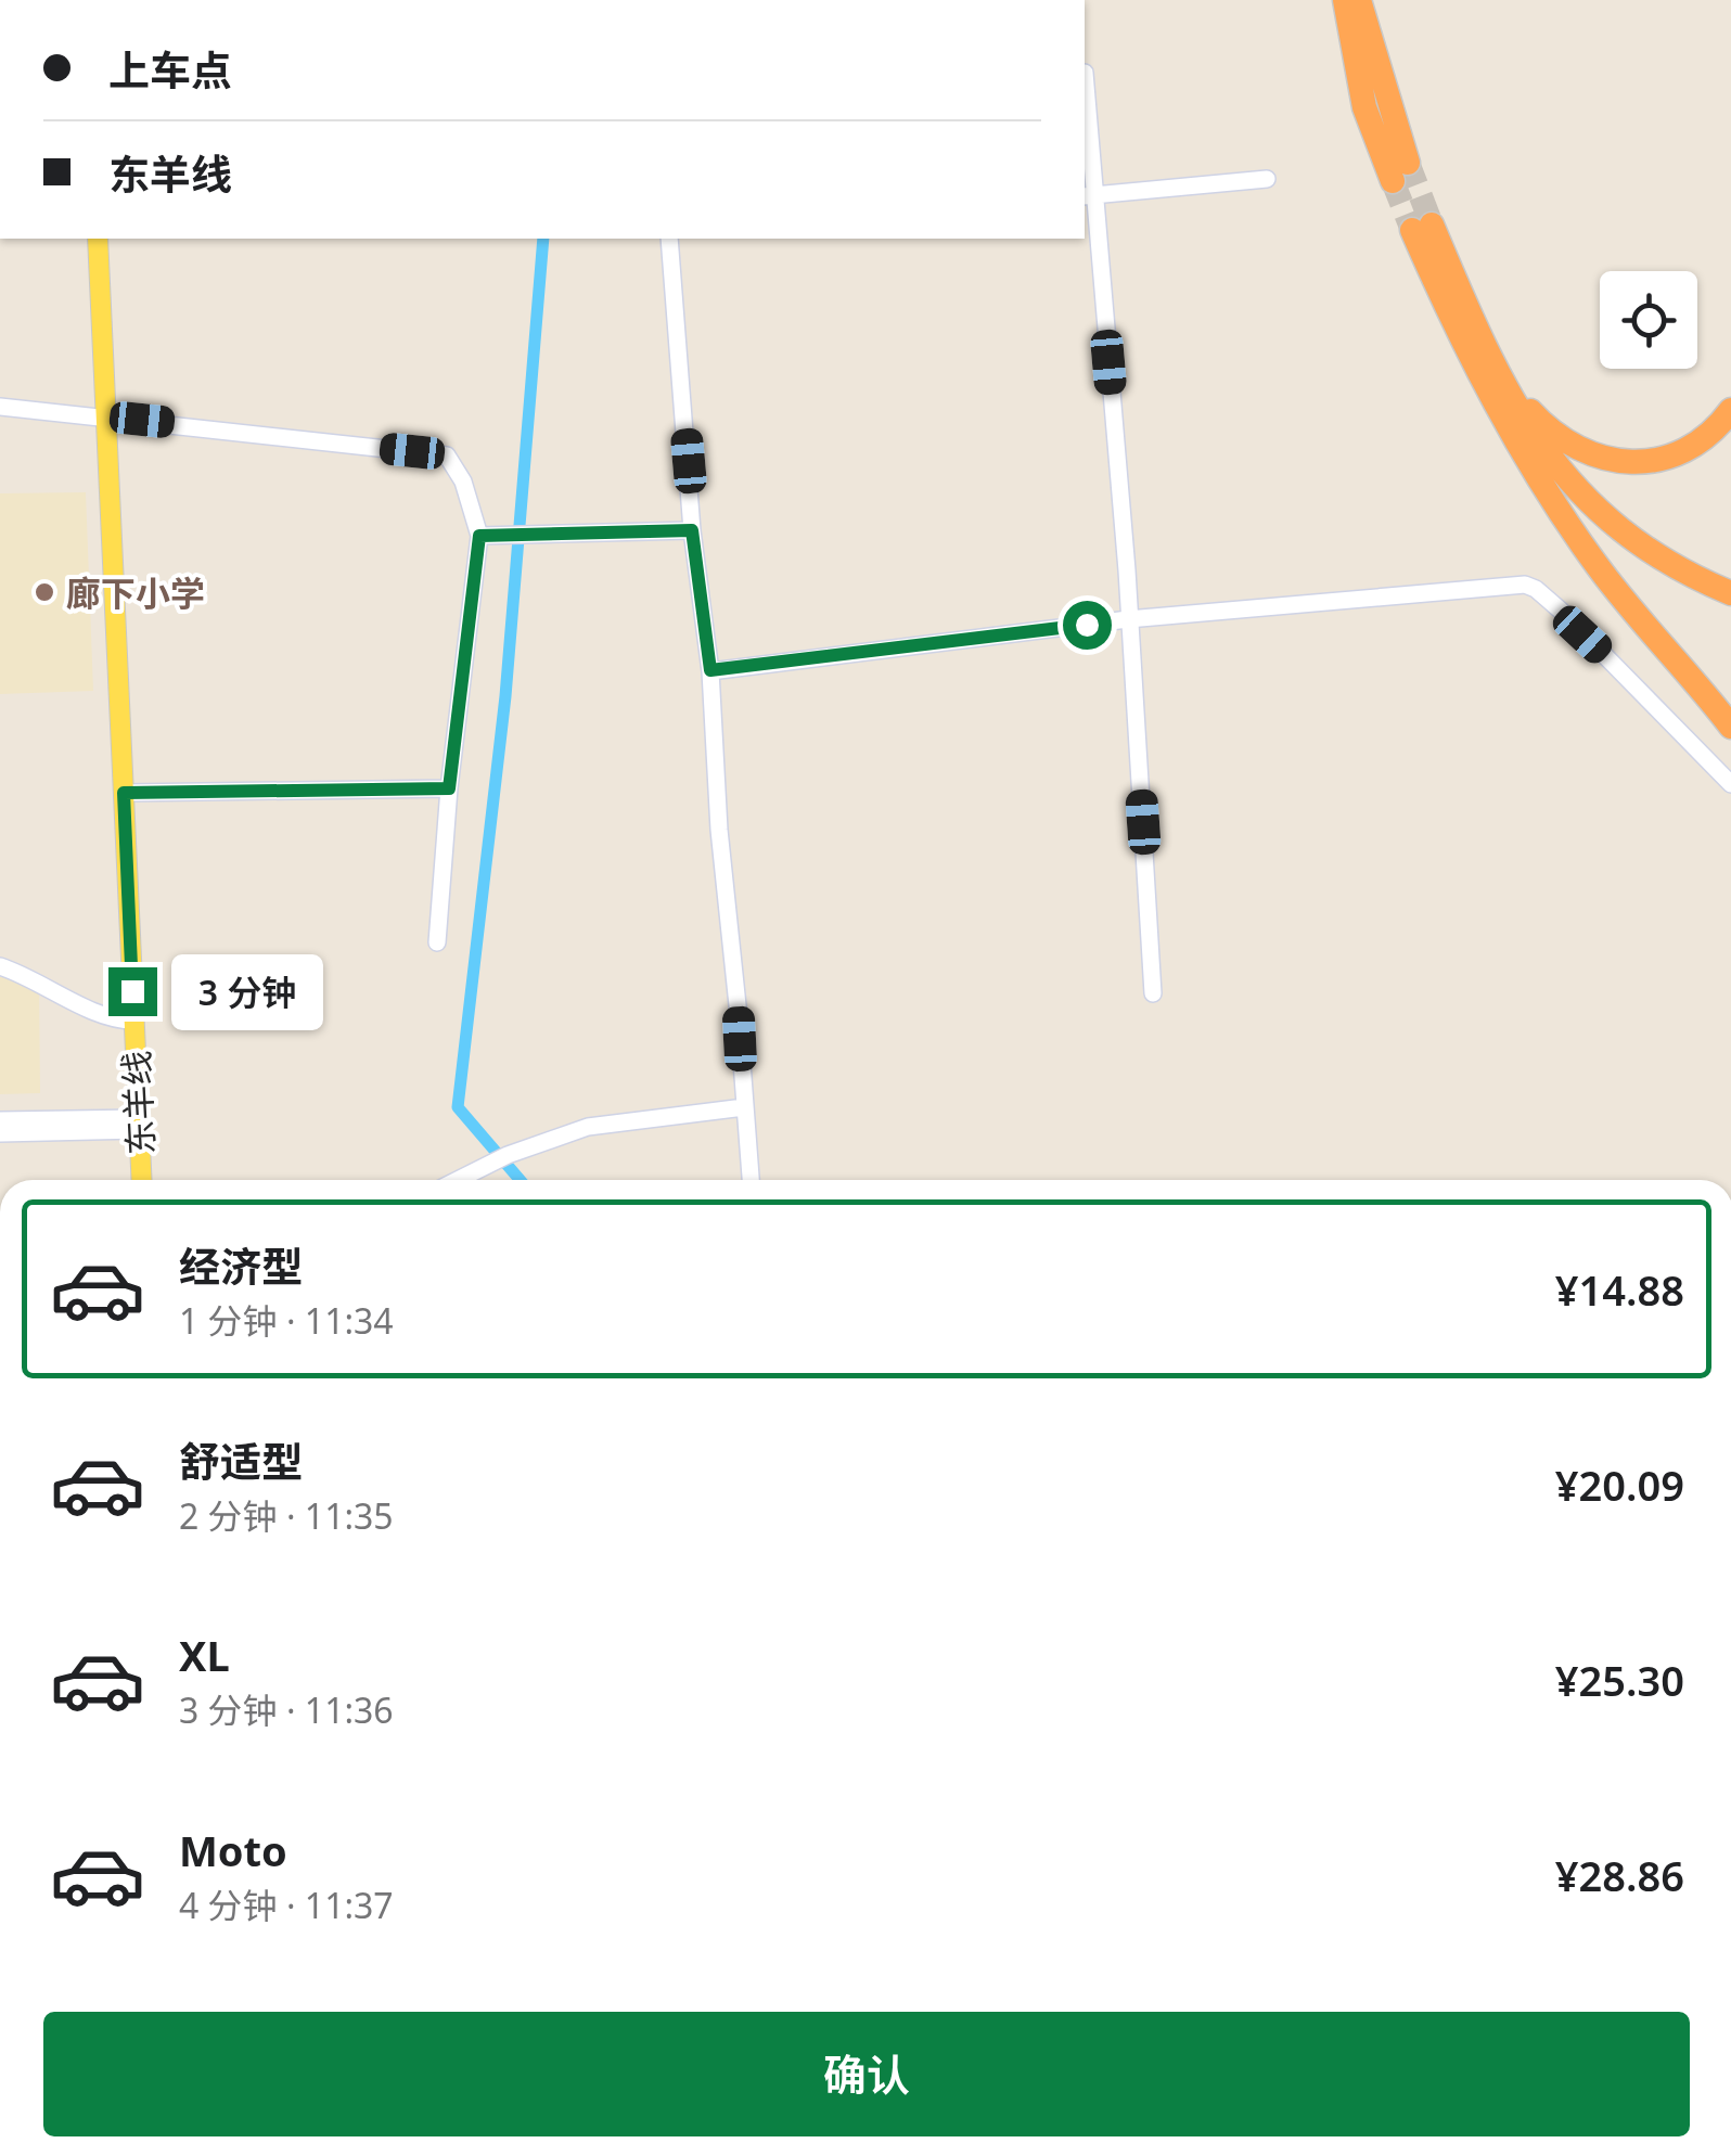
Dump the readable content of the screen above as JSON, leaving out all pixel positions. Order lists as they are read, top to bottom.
{
  "streets": {
    "main road": ["东羊线"]
  },
  "places": ["廊下小学"],
  "page": {
    "banner": ["上车点", "东羊线"],
    "bubble": "3 分钟",
    "list": [
      {
        "name": "经济型",
        "note": "1 分钟 · 11:34",
        "value": "¥14.88"
      },
      {
        "name": "舒适型",
        "note": "2 分钟 · 11:35",
        "value": "¥20.09"
      },
      {
        "name": "XL",
        "note": "3 分钟 · 11:36",
        "value": "¥25.30"
      },
      {
        "name": "Moto",
        "note": "4 分钟 · 11:37",
        "value": "¥28.86"
      }
    ],
    "buttons": "确认"
  }
}
